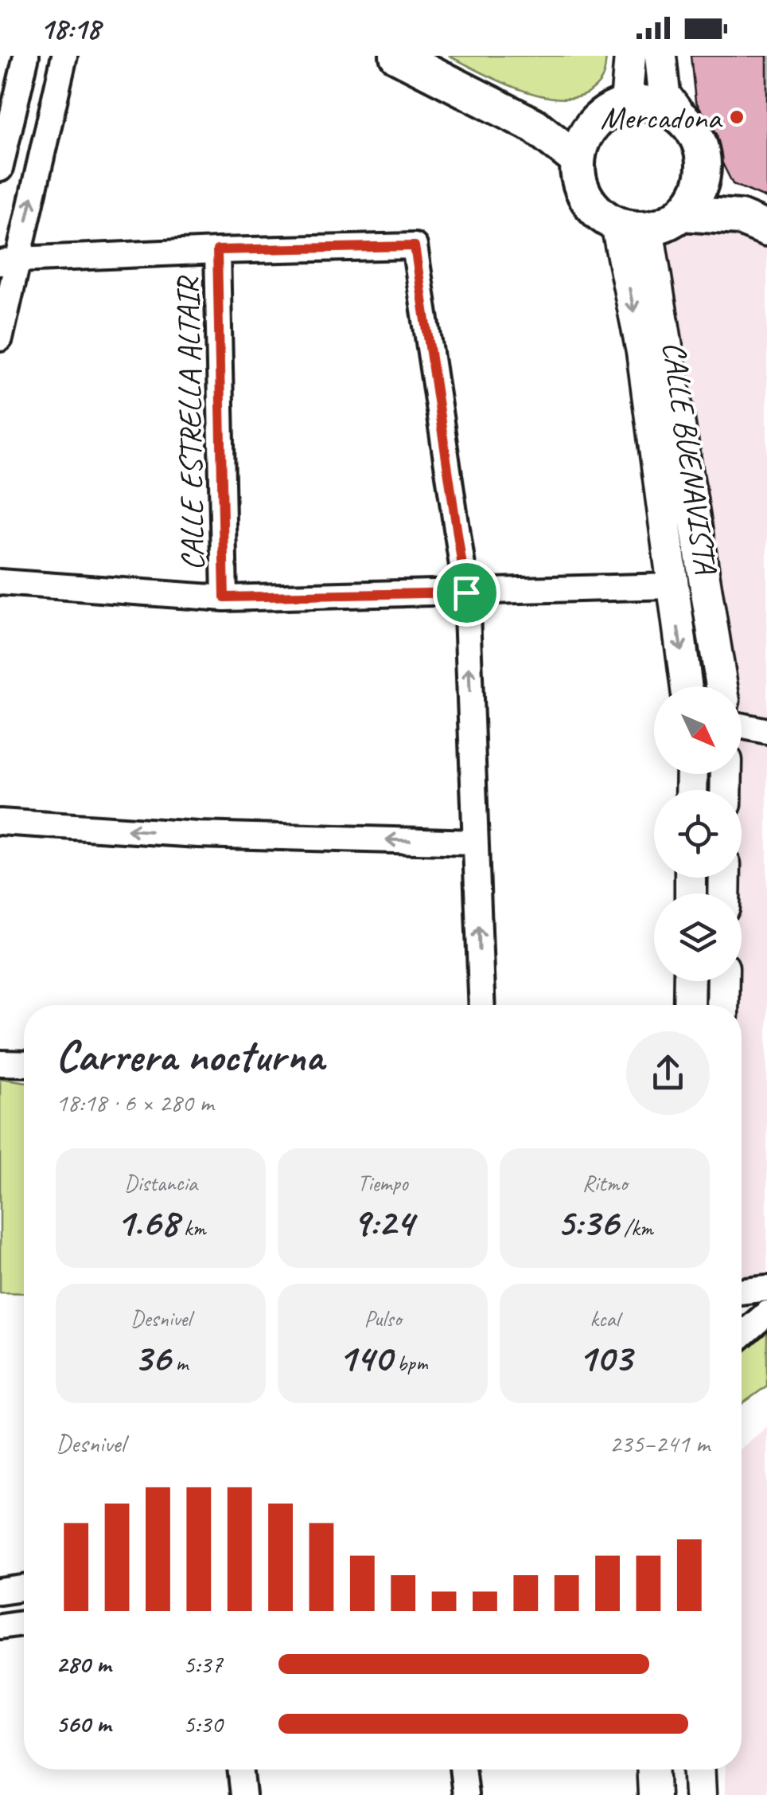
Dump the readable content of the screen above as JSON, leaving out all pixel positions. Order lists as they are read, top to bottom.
{
  "streets": {
    "street": ["CALLE ESTRELLA ALTAIR", "CALLE BUENAVISTA"]
  },
  "places": ["Mercadona"],
  "north": "bottom right",
  "page": {
    "status": "18:18",
    "heading": ["Carrera nocturna", "18:18 · 6 × 280 m"],
    "stats": [
      ["Distancia", "1.68 km"],
      ["Tiempo", "9:24"],
      ["Ritmo", "5:36 /km"],
      ["Desnivel", "36 m"],
      ["Pulso", "140 bpm"],
      ["kcal", "103"]
    ],
    "chart": ["Desnivel", "235–241 m"],
    "list": [
      {
        "name": "280 m",
        "note": "5:37"
      },
      {
        "name": "560 m",
        "note": "5:30"
      }
    ]
  }
}
